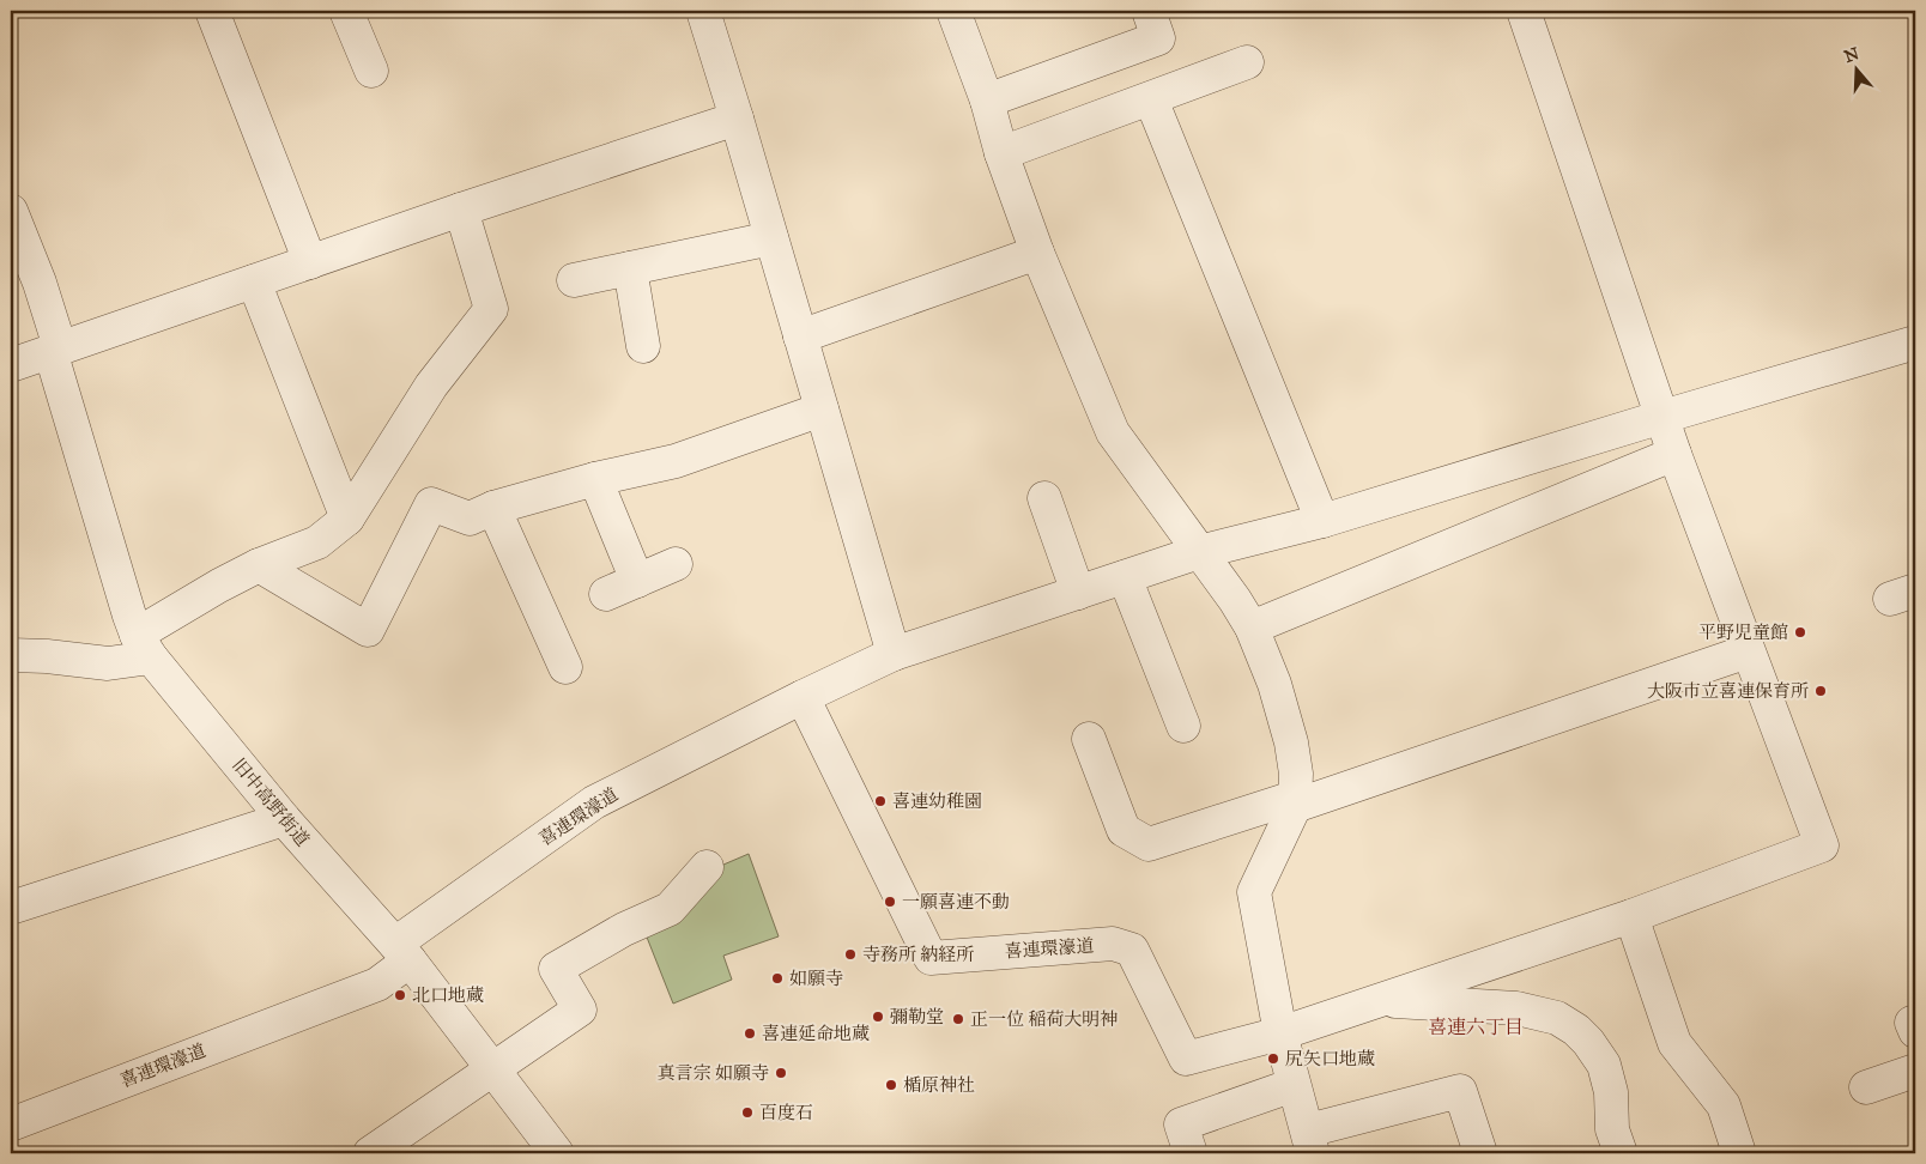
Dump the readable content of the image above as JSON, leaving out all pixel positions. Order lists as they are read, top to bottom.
{
  "streets": {
    "street": ["旧中高野街道", "喜連環濠道"]
  },
  "crossings": [
    ["旧中高野街道", "喜連環濠道"]
  ],
  "districts": ["喜連六丁目"],
  "places": [
    "平野児童館",
    "大阪市立喜連保育所",
    "喜連幼稚園",
    "一願喜連不動",
    "寺務所 納経所",
    "如願寺",
    "北口地蔵",
    "彌勒堂",
    "正一位 稲荷大明神",
    "喜連延命地蔵",
    "尻矢口地蔵",
    "真言宗 如願寺",
    "楯原神社",
    "百度石"
  ],
  "north": "top"
}
